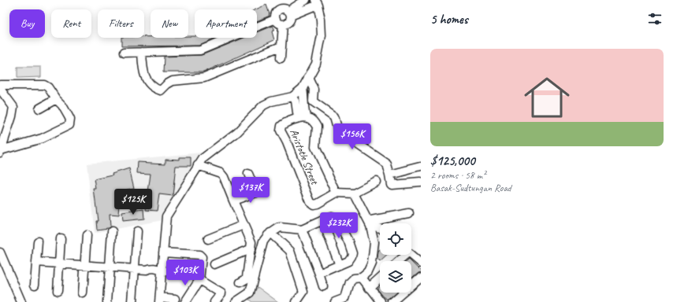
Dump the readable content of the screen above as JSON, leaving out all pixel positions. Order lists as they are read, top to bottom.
{
  "streets": {
    "street": ["Aristotle Street"]
  },
  "page": {
    "heading": "5 homes",
    "chip": [
      "Buy",
      "Rent",
      "Filters",
      "New",
      "Apartment"
    ],
    "list": [
      {
        "name": "$125,000",
        "note": "2 rooms · 58 m² · Basak-Sudtungan Road"
      }
    ],
    "price": [
      "$156K",
      "$137K",
      "$125K",
      "$232K",
      "$103K"
    ]
  }
}
